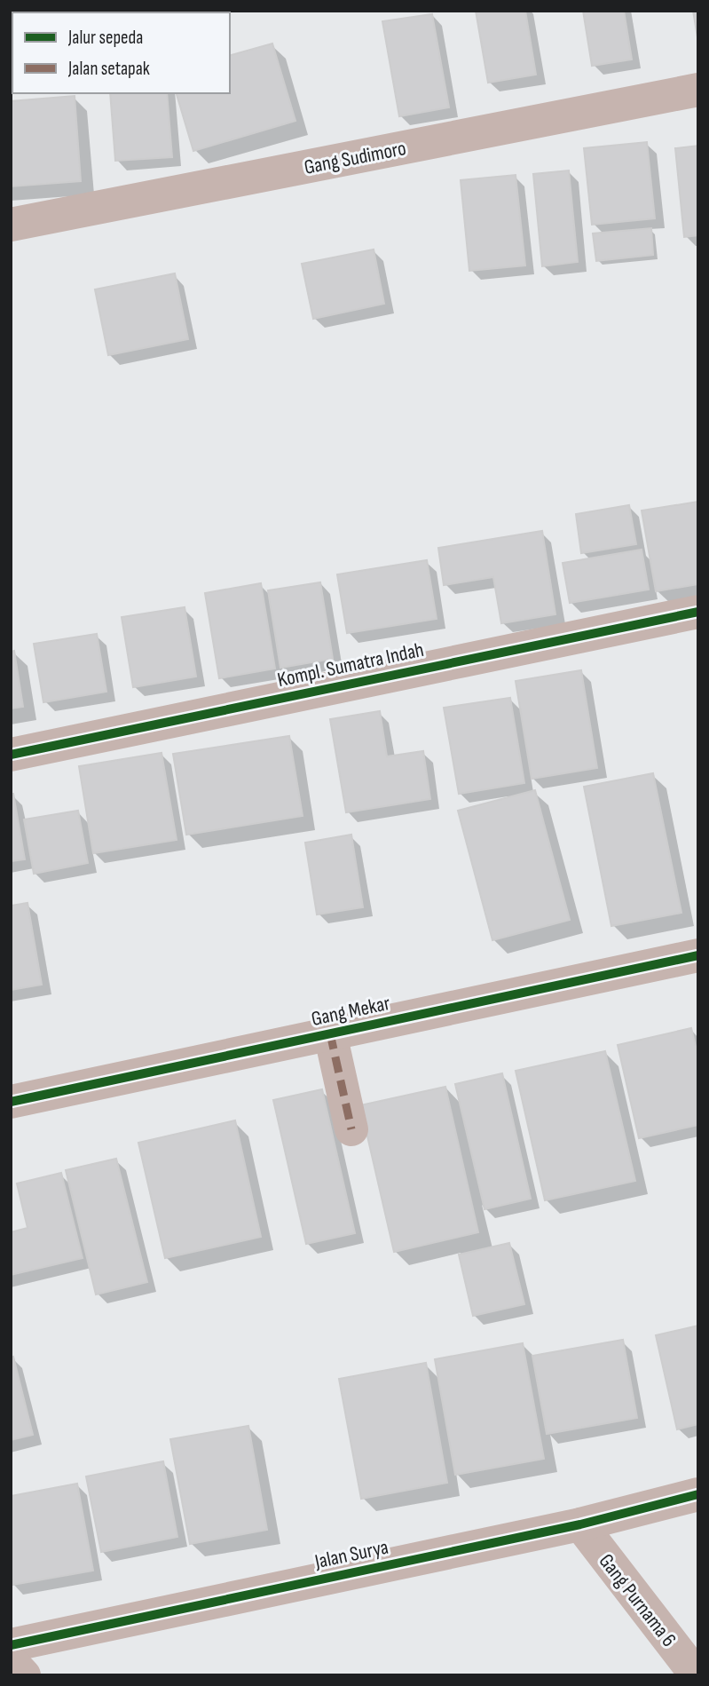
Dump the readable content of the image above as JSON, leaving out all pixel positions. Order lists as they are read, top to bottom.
{
  "streets": {
    "street": [
      "Gang Sudimoro",
      "Kompl. Sumatra Indah",
      "Gang Mekar",
      "Jalan Surya",
      "Gang Purnama 6"
    ]
  },
  "crossings": [
    ["Jalan Surya", "Gang Purnama 6"]
  ],
  "legend": ["Jalur sepeda", "Jalan setapak"]
}
